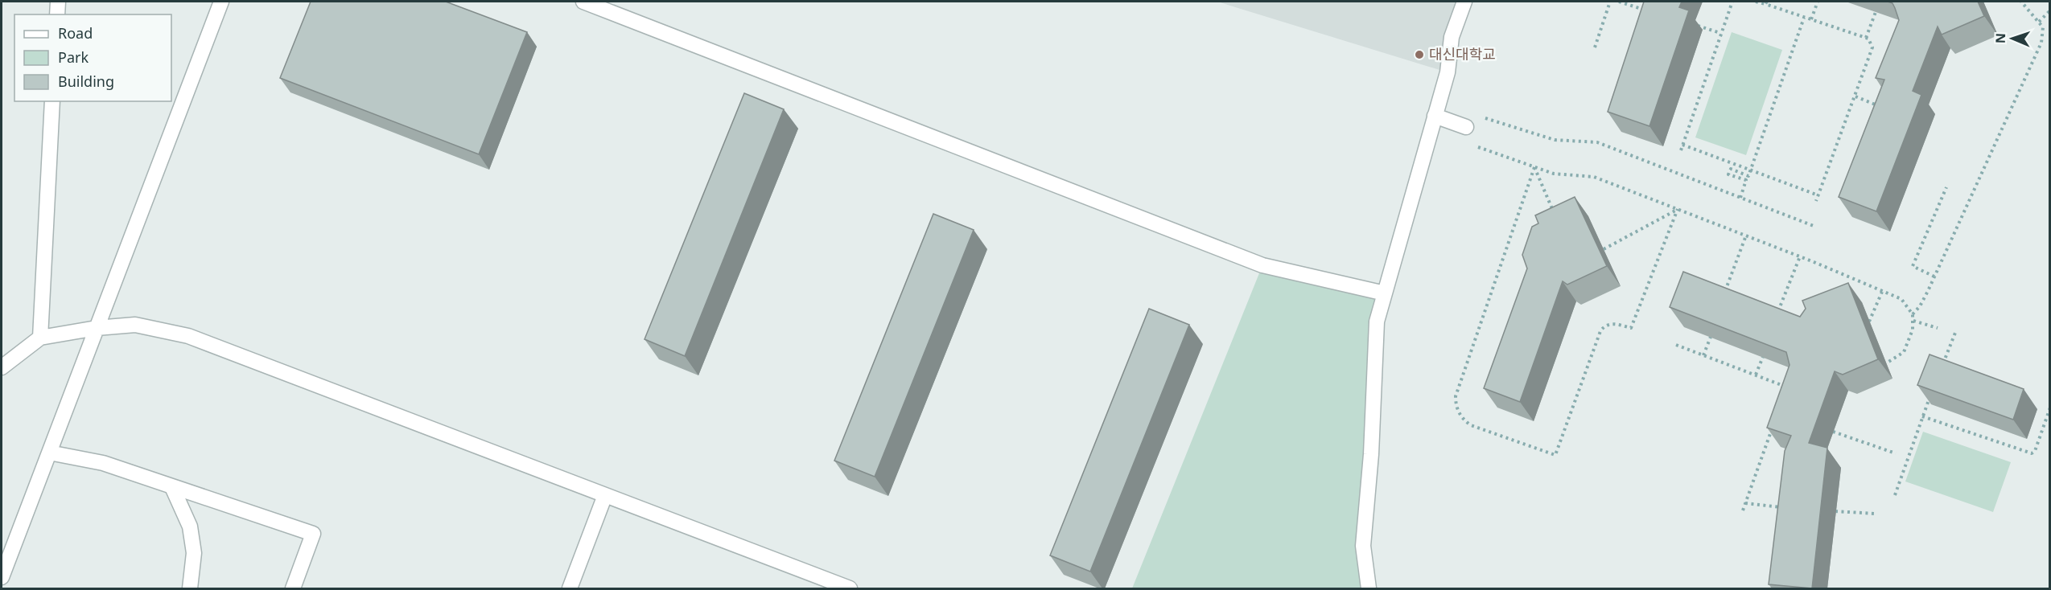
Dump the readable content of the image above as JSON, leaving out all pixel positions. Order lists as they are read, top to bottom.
{
  "places": ["대신대학교"],
  "legend": ["Road", "Park", "Building"],
  "north": "left"
}
